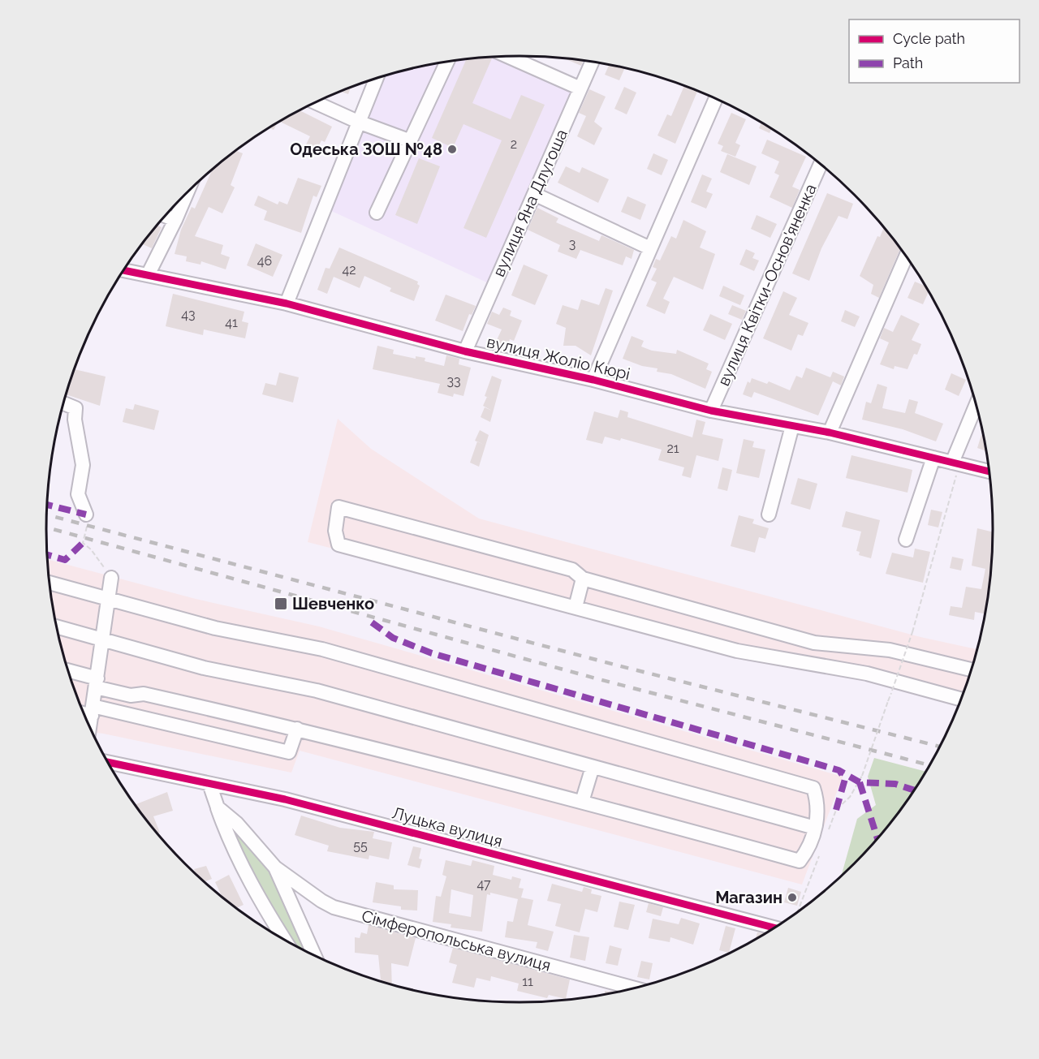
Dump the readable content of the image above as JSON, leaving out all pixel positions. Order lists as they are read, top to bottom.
{
  "streets": {
    "street": [
      "вулиця Яна Длугоша",
      "вулиця Квітки-Основ'яненка",
      "вулиця Жоліо Кюрі",
      "Луцька вулиця",
      "Сімферопольська вулиця"
    ]
  },
  "crossings": [
    ["вулиця Яна Длугоша", "вулиця Жоліо Кюрі"],
    ["вулиця Квітки-Основ'яненка", "вулиця Жоліо Кюрі"]
  ],
  "places": {
    "other": ["Одеська ЗОШ №48", "Магазин"],
    "transit": ["Шевченко"]
  },
  "house_numbers": [
    "2",
    "3",
    "46",
    "42",
    "43",
    "41",
    "33",
    "21",
    "55",
    "47",
    "11"
  ],
  "legend": ["Cycle path", "Path"]
}
